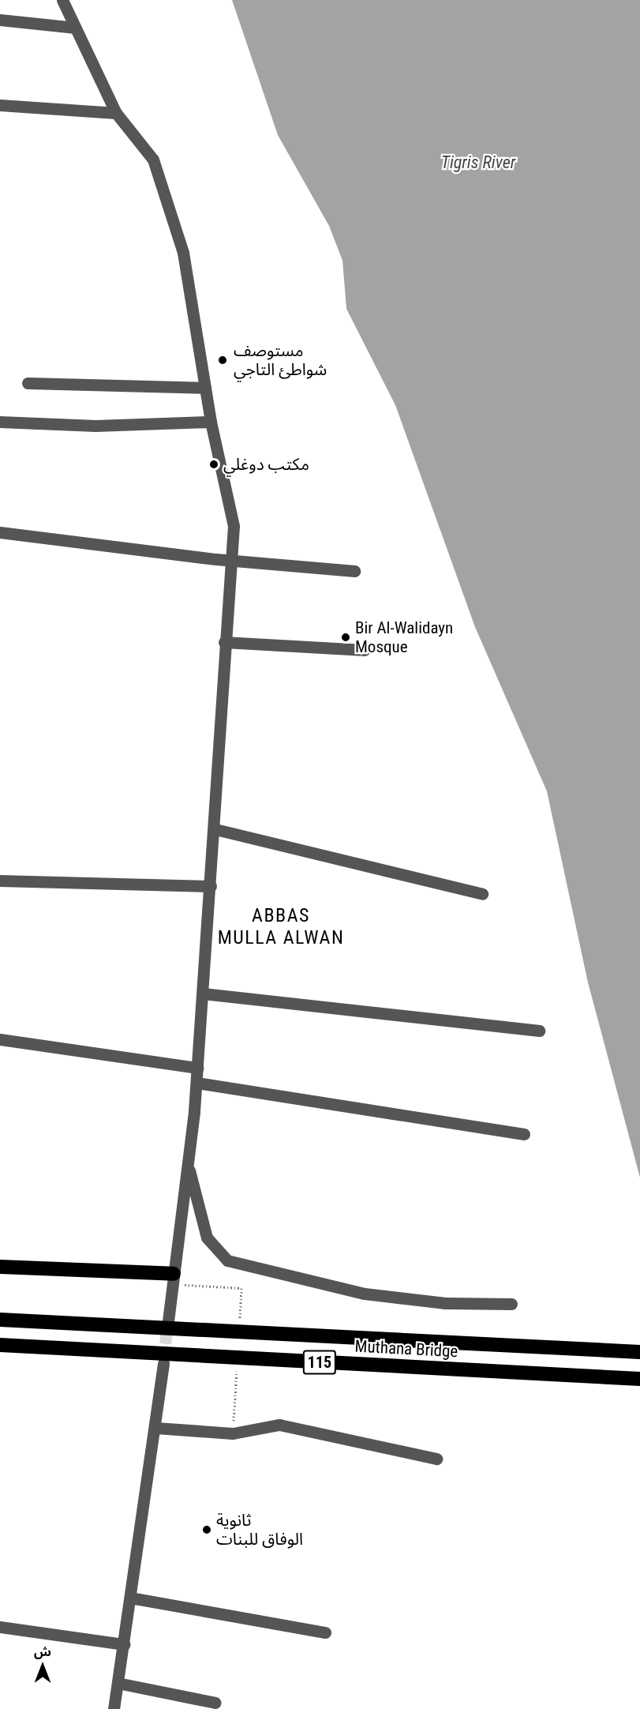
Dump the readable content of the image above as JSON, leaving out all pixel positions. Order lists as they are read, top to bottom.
{
  "streets": {
    "highway": ["Muthana Bridge", "115"]
  },
  "districts": ["ABBAS MULLA ALWAN"],
  "water": ["Tigris River"],
  "places": [
    "مستوصف شواطئ التاجي",
    "مكتب دوغلي",
    "Bir Al-Walidayn Mosque",
    "ثانوية الوفاق للبنات"
  ],
  "north": "top"
}
